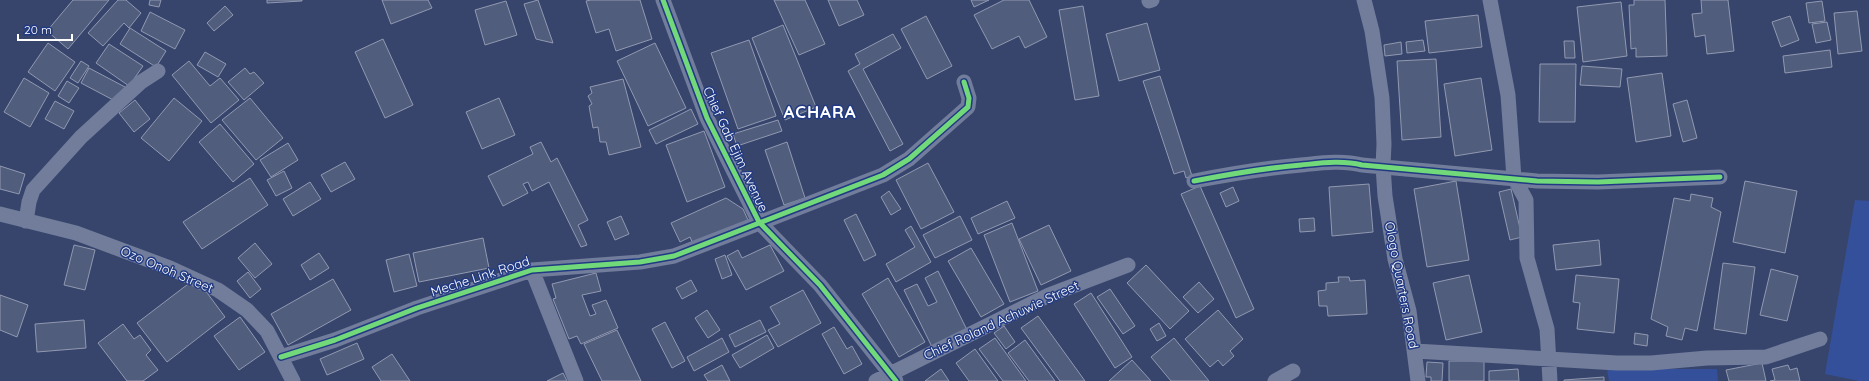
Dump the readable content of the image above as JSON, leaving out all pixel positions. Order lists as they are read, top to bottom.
{
  "streets": {
    "street": [
      "Chief Gab Ejim Avenue",
      "Ozo Onoh Street",
      "Meche Link Road",
      "Ologo Quarters Road",
      "Chief Roland Achuwie Street"
    ]
  },
  "crossings": [
    ["Chief Gab Ejim Avenue", "Meche Link Road"],
    ["Chief Gab Ejim Avenue", "Chief Roland Achuwie Street"],
    ["Ozo Onoh Street", "Meche Link Road"]
  ],
  "districts": ["ACHARA"],
  "scale_bar": "20 m"
}
